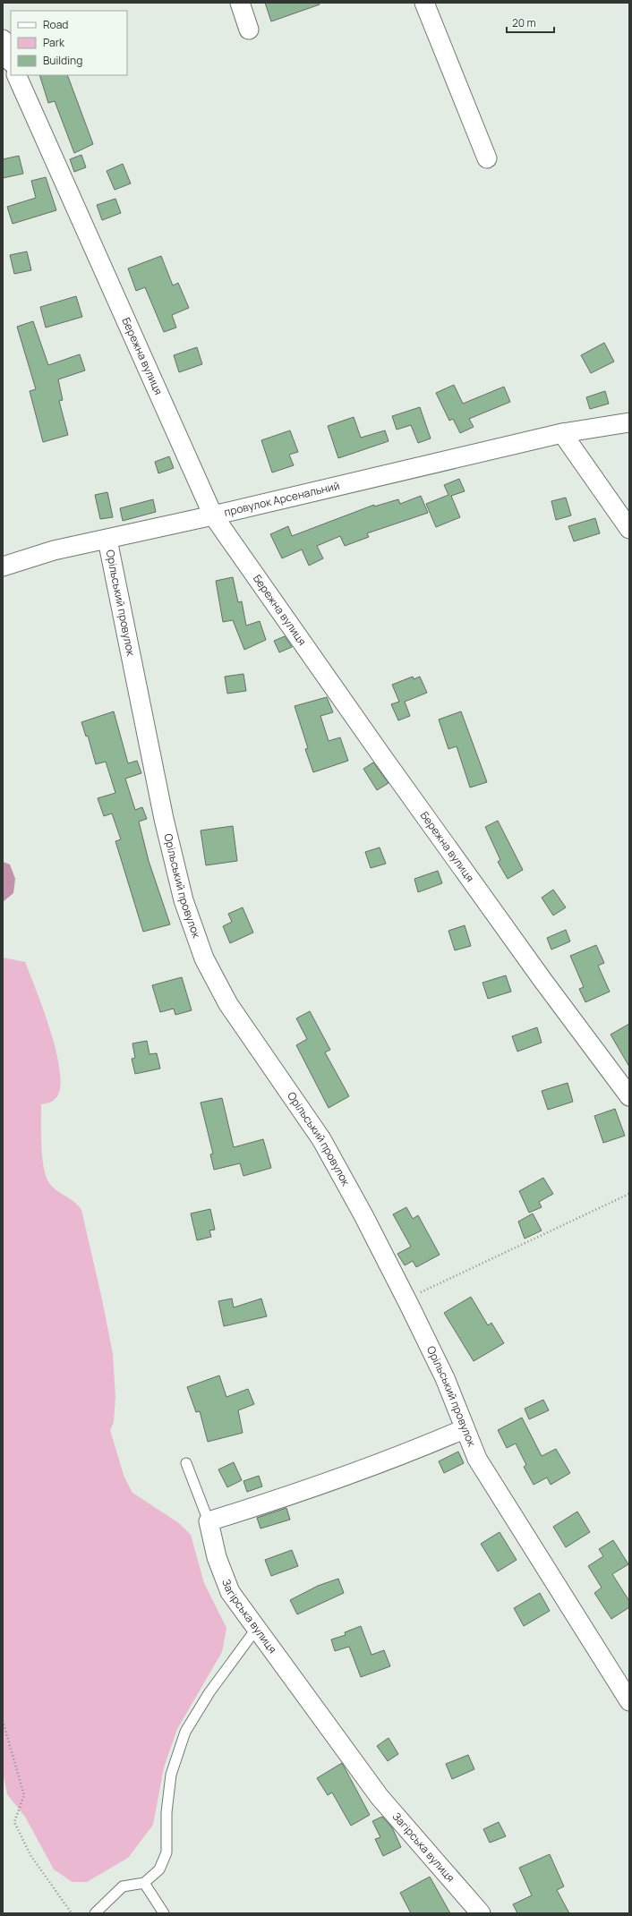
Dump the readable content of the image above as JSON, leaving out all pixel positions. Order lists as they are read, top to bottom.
{
  "streets": {
    "street": [
      "Бережна вулиця",
      "провулок Арсенальний",
      "Орільський провулок",
      "Загірська вулиця"
    ]
  },
  "crossings": [
    ["Бережна вулиця", "провулок Арсенальний"],
    ["провулок Арсенальний", "Орільський провулок"]
  ],
  "legend": ["Road", "Park", "Building"],
  "scale_bar": "20 m"
}
